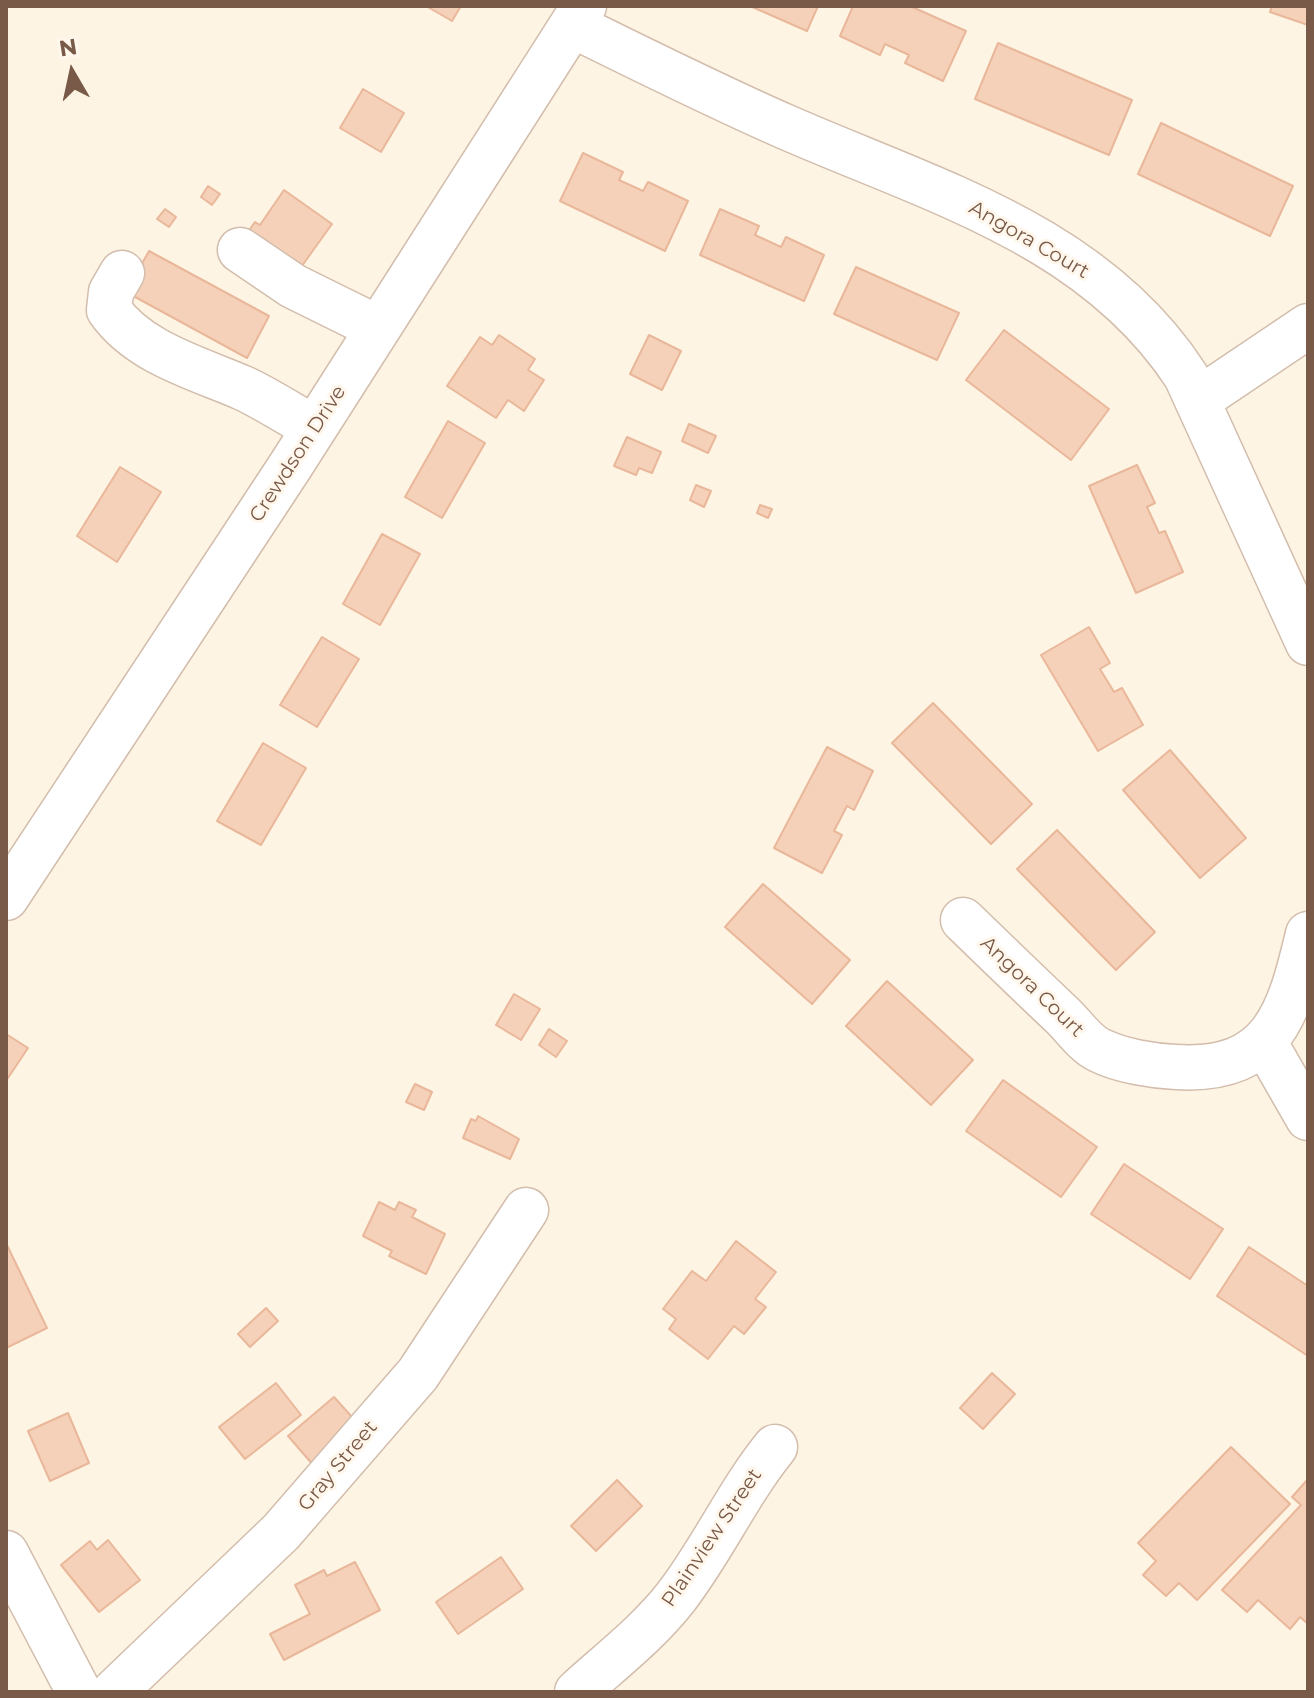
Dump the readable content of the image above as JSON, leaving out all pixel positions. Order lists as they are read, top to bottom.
{
  "streets": {
    "street": [
      "Angora Court",
      "Crewdson Drive",
      "Gray Street",
      "Plainview Street"
    ]
  },
  "crossings": [
    ["Angora Court", "Crewdson Drive"]
  ],
  "north": "top"
}
